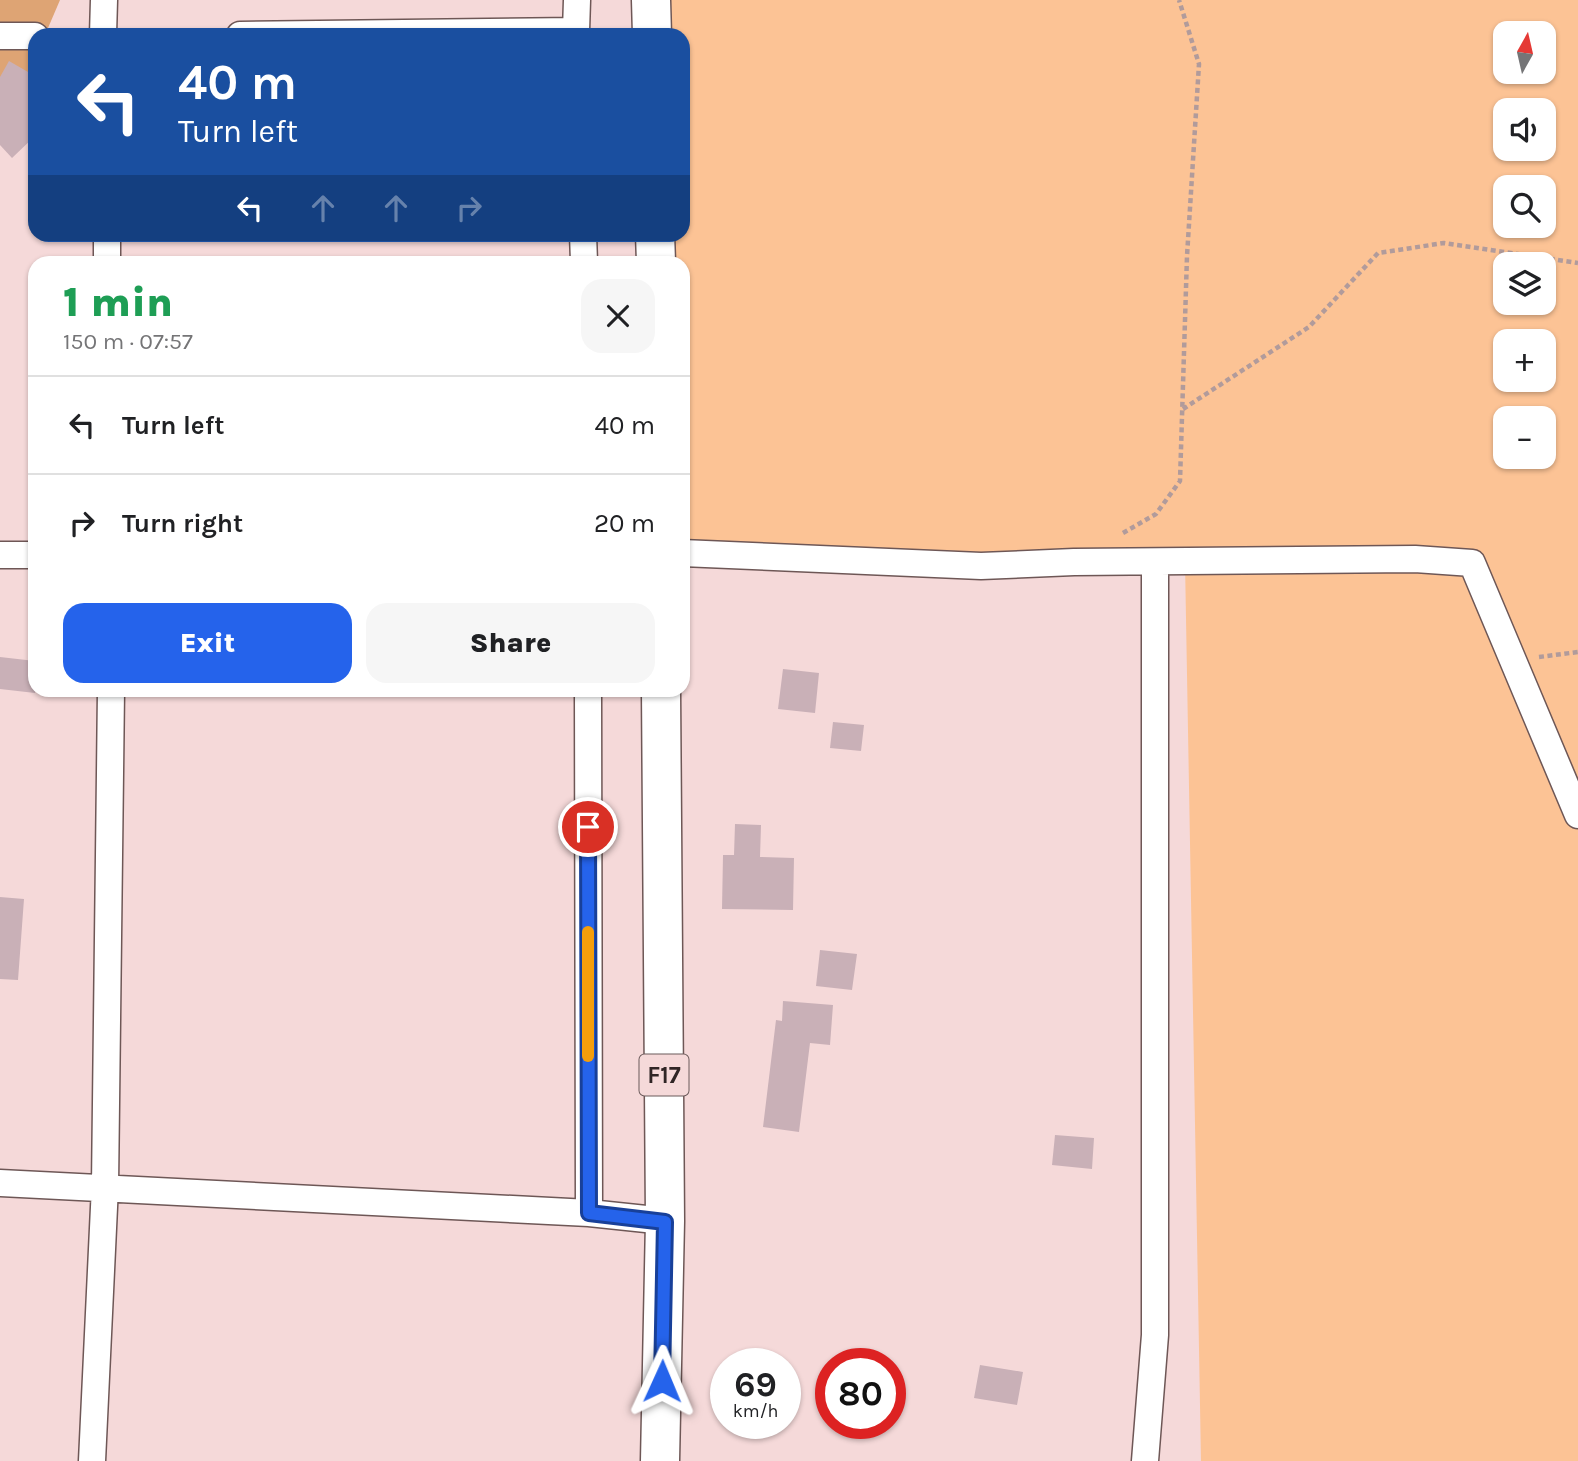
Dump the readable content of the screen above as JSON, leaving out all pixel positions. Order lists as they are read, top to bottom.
{
  "streets": {
    "highway": ["F17"]
  },
  "north": "top",
  "page": {
    "map_buttons": ["+", "−"],
    "turn": ["40 m", "Turn left"],
    "heading": ["1 min", "150 m · 07:57"],
    "list": [
      {
        "name": "Turn left",
        "value": "40 m"
      },
      {
        "name": "Turn right",
        "value": "20 m"
      }
    ],
    "buttons": ["Exit", "Share"],
    "speed": "69 km/h",
    "limit": "80"
  }
}
